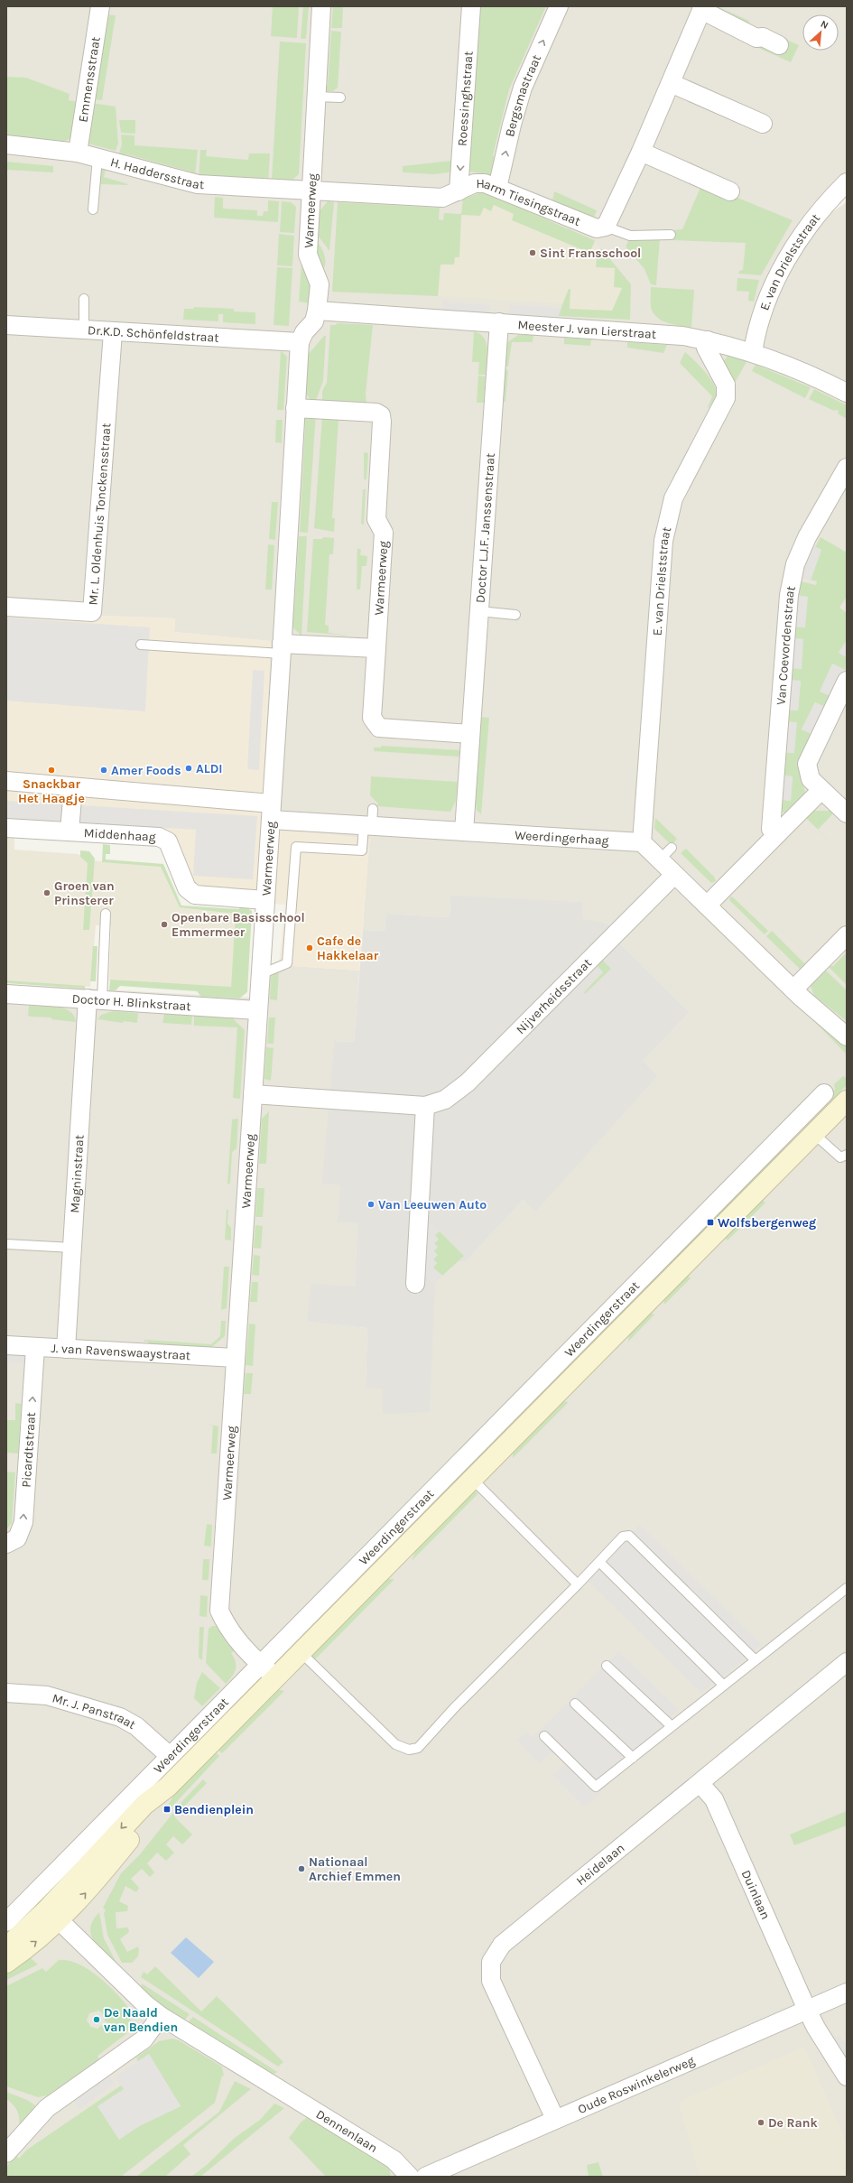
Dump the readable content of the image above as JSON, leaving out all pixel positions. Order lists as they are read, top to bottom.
{
  "streets": {
    "main road": ["Weerdingerstraat"],
    "street": [
      "Emmensstraat",
      "Bergsmastraat",
      "Roessinghstraat",
      "H. Haddersstraat",
      "Harm Tiesingstraat",
      "Warmeerweg",
      "E. van Drielststraat",
      "Meester J. van Lierstraat",
      "Dr.K.D. Schönfeldstraat",
      "Mr. L. Oldenhuis Tonckensstraat",
      "Doctor L.J.F. Janssenstraat",
      "Van Coevordenstraat",
      "Middenhaag",
      "Weerdingerhaag",
      "Nijverheidsstraat",
      "Doctor H. Blinkstraat",
      "Magninstraat",
      "J. van Ravenswaaystraat",
      "Picardtstraat",
      "Mr. J. Panstraat",
      "Heidelaan",
      "Duinlaan",
      "Oude Roswinkelerweg",
      "Dennenlaan"
    ]
  },
  "crossings": [
    ["Emmensstraat", "H. Haddersstraat"],
    ["Bergsmastraat", "Harm Tiesingstraat"],
    ["Roessinghstraat", "Harm Tiesingstraat"],
    ["H. Haddersstraat", "Harm Tiesingstraat"],
    ["H. Haddersstraat", "Warmeerweg"],
    ["Harm Tiesingstraat", "Warmeerweg"],
    ["Warmeerweg", "Meester J. van Lierstraat"],
    ["Warmeerweg", "Dr.K.D. Schönfeldstraat"],
    ["Warmeerweg", "Middenhaag"],
    ["Warmeerweg", "Weerdingerhaag"],
    ["Warmeerweg", "Nijverheidsstraat"],
    ["Warmeerweg", "Doctor H. Blinkstraat"],
    ["Warmeerweg", "Weerdingerstraat"],
    ["Warmeerweg", "J. van Ravenswaaystraat"],
    ["E. van Drielststraat", "Meester J. van Lierstraat"],
    ["E. van Drielststraat", "Weerdingerhaag"],
    ["Meester J. van Lierstraat", "Doctor L.J.F. Janssenstraat"],
    ["Dr.K.D. Schönfeldstraat", "Mr. L. Oldenhuis Tonckensstraat"],
    ["Doctor L.J.F. Janssenstraat", "Weerdingerhaag"],
    ["Doctor H. Blinkstraat", "Magninstraat"],
    ["Magninstraat", "J. van Ravenswaaystraat"],
    ["Weerdingerstraat", "Mr. J. Panstraat"],
    ["J. van Ravenswaaystraat", "Picardtstraat"],
    ["Heidelaan", "Duinlaan"],
    ["Heidelaan", "Oude Roswinkelerweg"],
    ["Duinlaan", "Oude Roswinkelerweg"]
  ],
  "one_way": ["Roessinghstraat", "Picardtstraat"],
  "places": {
    "other": [
      "Sint Fransschool",
      "ALDI",
      "Snackbar Het Haagje",
      "Amer Foods",
      "Groen van Prinsterer",
      "Openbare Basisschool Emmermeer",
      "Cafe de Hakkelaar",
      "Van Leeuwen Auto",
      "Nationaal Archief Emmen",
      "De Naald van Bendien",
      "De Rank"
    ],
    "transit": ["Wolfsbergenweg", "Bendienplein"]
  },
  "north": "top right"
}
